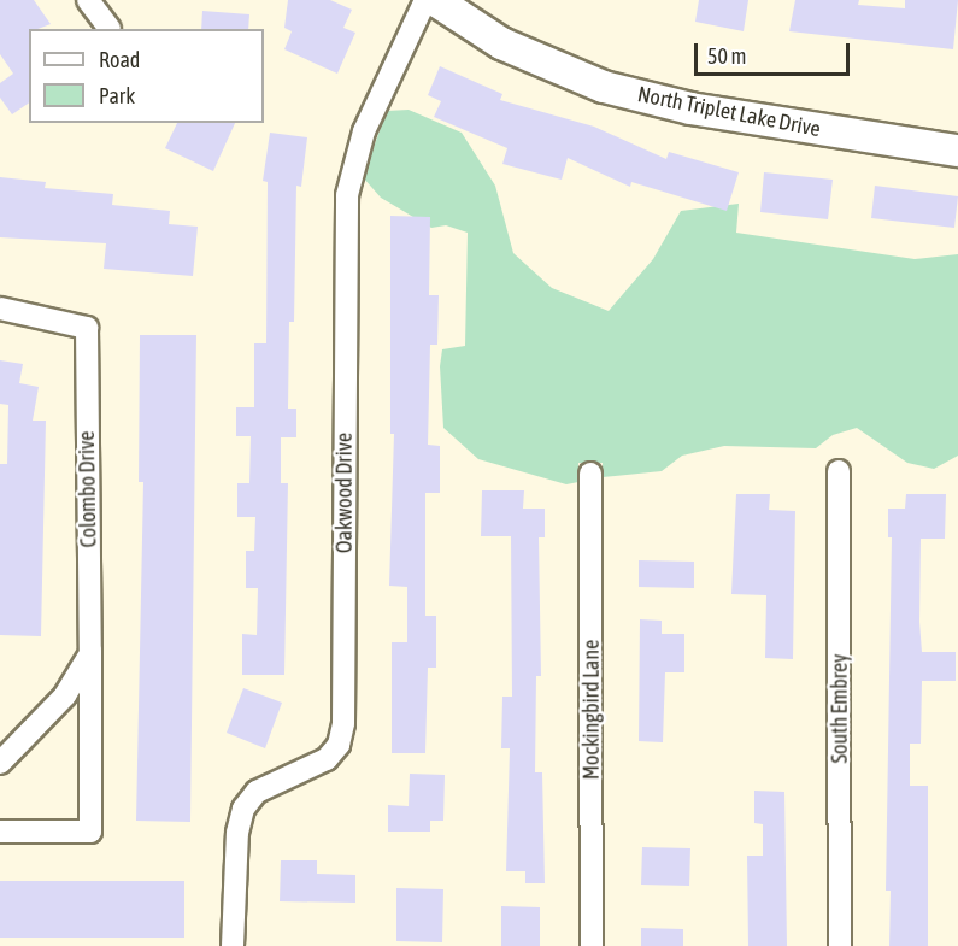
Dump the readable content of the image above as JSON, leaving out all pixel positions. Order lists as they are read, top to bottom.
{
  "streets": {
    "street": [
      "North Triplet Lake Drive",
      "Colombo Drive",
      "Oakwood Drive",
      "South Embrey",
      "Mockingbird Lane"
    ]
  },
  "legend": ["Road", "Park"],
  "scale_bar": "50 m"
}
